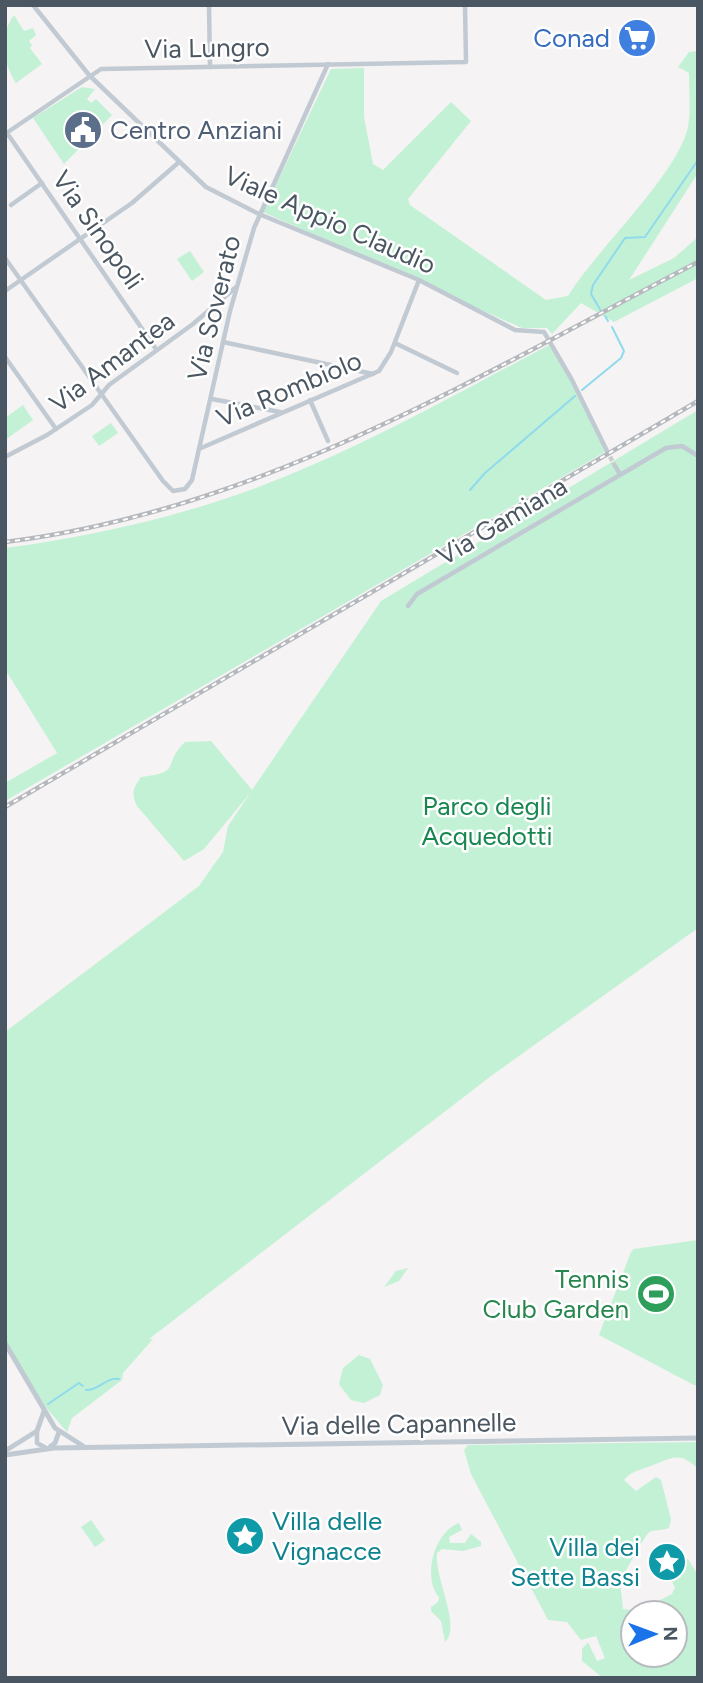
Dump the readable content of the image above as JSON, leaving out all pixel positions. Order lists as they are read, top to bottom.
{
  "streets": {
    "street": [
      "Via Lungro",
      "Viale Appio Claudio",
      "Via Sinopoli",
      "Via Soverato",
      "Via Amantea",
      "Via Rombiolo",
      "Via Gamiana",
      "Via delle Capannelle"
    ]
  },
  "crossings": [
    ["Via Lungro", "Viale Appio Claudio"],
    ["Via Lungro", "Via Soverato"],
    ["Viale Appio Claudio", "Via Soverato"],
    ["Viale Appio Claudio", "Via Rombiolo"],
    ["Via Sinopoli", "Via Amantea"],
    ["Via Soverato", "Via Amantea"],
    ["Via Soverato", "Via Rombiolo"]
  ],
  "parks": ["Parco degli Acquedotti"],
  "places": {
    "supermarket": ["Conad"],
    "public building": ["Centro Anziani"],
    "sports": ["Tennis Club Garden"],
    "place": ["Villa delle Vignacce", "Villa dei Sette Bassi"]
  },
  "north": "right"
}
